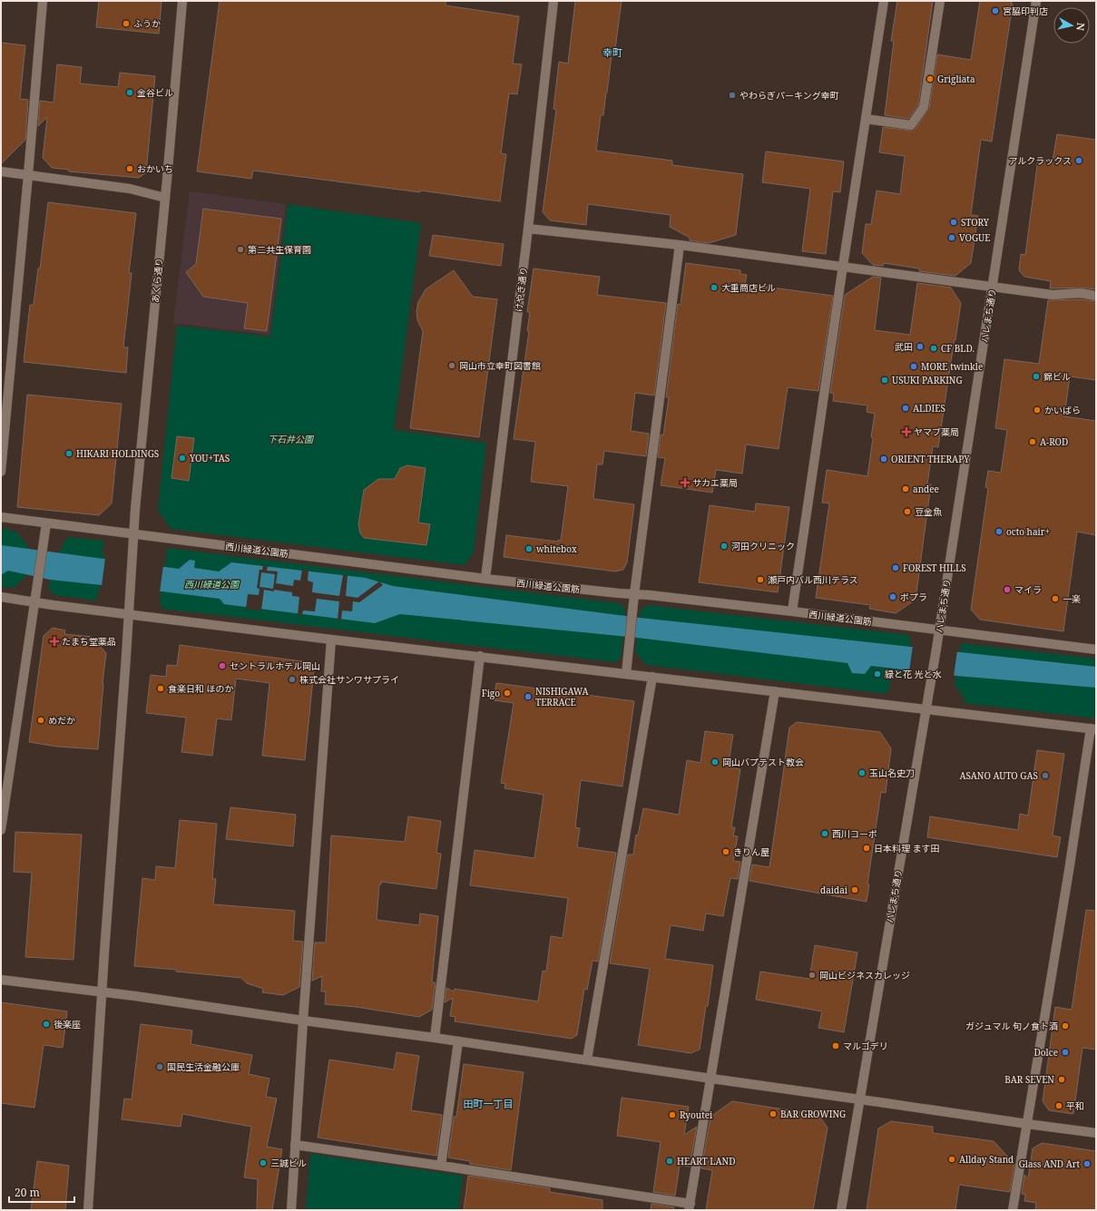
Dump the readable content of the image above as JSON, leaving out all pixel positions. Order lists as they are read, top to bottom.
{
  "streets": {
    "street": [
      "あくら通り",
      "けやき通り",
      "ハレまち通り",
      "西川緑道公園筋"
    ]
  },
  "crossings": [
    ["あくら通り", "西川緑道公園筋"],
    ["けやき通り", "西川緑道公園筋"],
    ["ハレまち通り", "西川緑道公園筋"]
  ],
  "districts": ["幸町", "田町一丁目"],
  "parks": ["下石井公園", "西川緑道公園"],
  "places": {
    "other": [
      "宮脇印判店",
      "ふうか",
      "Grigliata",
      "金谷ビル",
      "やわらぎパーキング幸町",
      "アルクラックス",
      "おかいち",
      "STORY",
      "VOGUE",
      "第二共生保育園",
      "大重商店ビル",
      "武田",
      "CF BLD.",
      "岡山市立幸町図書館",
      "MORE twinkle",
      "錦ビル",
      "USUKI PARKING",
      "ALDIES",
      "かいばら",
      "A-ROD",
      "HIKARI HOLDINGS",
      "YOU+TAS",
      "ORIENT THERAPY",
      "andee",
      "豆金魚",
      "octo hair+",
      "河田クリニック",
      "whitebox",
      "FOREST HILLS",
      "瀬戸内バル西川テラス",
      "マイラ",
      "ポプラ",
      "一楽",
      "セントラルホテル岡山",
      "緑と花 光と水",
      "株式会社サンワサプライ",
      "食楽日和 ほのか",
      "Figo",
      "NISHIGAWA TERRACE",
      "めだか",
      "岡山バプテスト教会",
      "玉山名史刀",
      "ASANO AUTO GAS",
      "西川コーポ",
      "日本料理 ます田",
      "きりん屋",
      "daidai",
      "岡山ビジネスカレッジ",
      "後楽座",
      "ガジュマル 旬ノ食ト酒",
      "マルゴデリ",
      "Dolce",
      "国民生活金融公庫",
      "BAR SEVEN",
      "平和",
      "BAR GROWING",
      "Ryoutei",
      "Allday Stand",
      "HEART LAND",
      "三誠ビル",
      "Glass AND Art"
    ],
    "health": ["ヤマブ薬局", "サカエ薬局", "たまち堂薬品"]
  },
  "scale_bar": "20 m",
  "north": "right"
}
